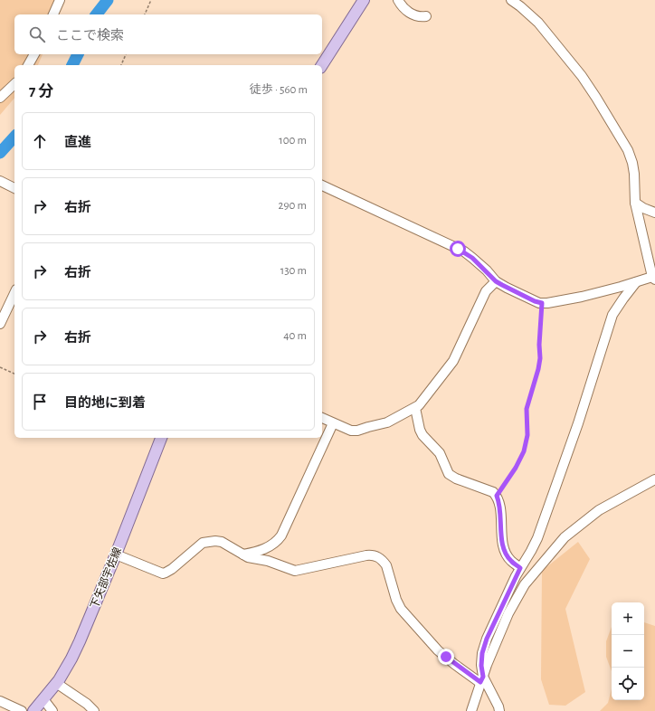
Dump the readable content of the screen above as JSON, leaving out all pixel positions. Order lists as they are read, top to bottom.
{
  "streets": {
    "main road": ["下矢部宇佐線"]
  },
  "page": {
    "search": "ここで検索",
    "heading": ["7 分", "徒歩 · 560 m"],
    "list": [
      ["直進", "100 m"],
      ["右折", "290 m"],
      ["右折", "130 m"],
      ["右折", "40 m"],
      "目的地に到着"
    ],
    "map_buttons": ["+", "−"]
  }
}
